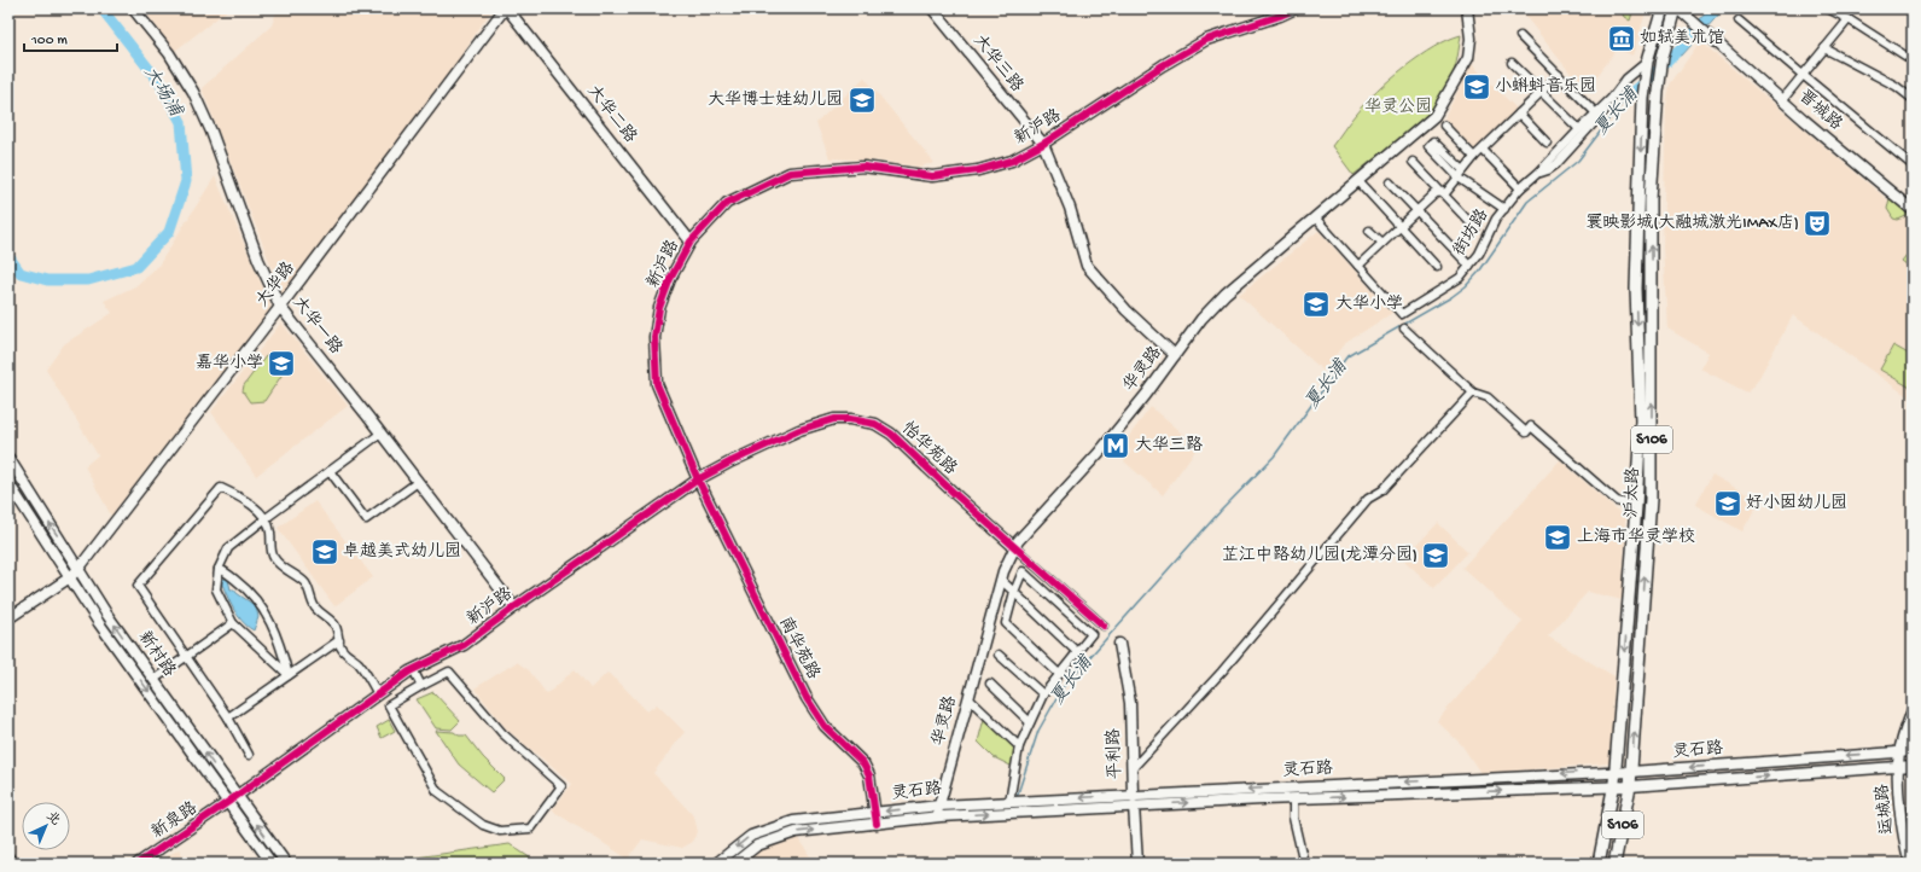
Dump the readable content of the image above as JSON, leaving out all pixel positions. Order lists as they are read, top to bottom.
{
  "streets": {
    "main road": ["S106", "沪太路"],
    "street": [
      "大华三路",
      "晋城路",
      "大华二路",
      "新沪路",
      "街坊路",
      "大华路",
      "大华一路",
      "华灵路",
      "怡华苑路",
      "南华苑路",
      "新村路",
      "灵石路",
      "平利路",
      "运城路",
      "新泉路"
    ]
  },
  "crossings": [
    ["大华三路", "新沪路"],
    ["大华三路", "华灵路"],
    ["晋城路", "沪太路"],
    ["大华二路", "新沪路"],
    ["大华二路", "大华路"],
    ["新沪路", "大华一路"],
    ["新沪路", "怡华苑路"],
    ["新沪路", "南华苑路"],
    ["新沪路", "新村路"],
    ["新沪路", "新泉路"],
    ["街坊路", "华灵路"],
    ["街坊路", "S106"],
    ["街坊路", "沪太路"],
    ["大华路", "大华一路"],
    ["大华路", "新村路"],
    ["华灵路", "怡华苑路"],
    ["华灵路", "灵石路"],
    ["S106", "沪太路"],
    ["怡华苑路", "南华苑路"],
    ["沪太路", "灵石路"],
    ["南华苑路", "灵石路"],
    ["新村路", "新泉路"],
    ["灵石路", "平利路"],
    ["灵石路", "运城路"]
  ],
  "water": ["大场浦", "夏长浦"],
  "parks": ["华灵公园"],
  "places": {
    "museum": ["如轼美术馆"],
    "school or university": [
      "小蝌蚪音乐园",
      "大华博士娃幼儿园",
      "大华小学",
      "嘉华小学",
      "好小囡幼儿园",
      "上海市华灵学校",
      "卓越美式幼儿园",
      "芷江中路幼儿园(龙潭分园)"
    ],
    "theatre": ["寰映影城(大融城激光IMAX店)"],
    "metro station": ["大华三路"]
  },
  "scale_bar": "100 m",
  "north": "top right"
}
